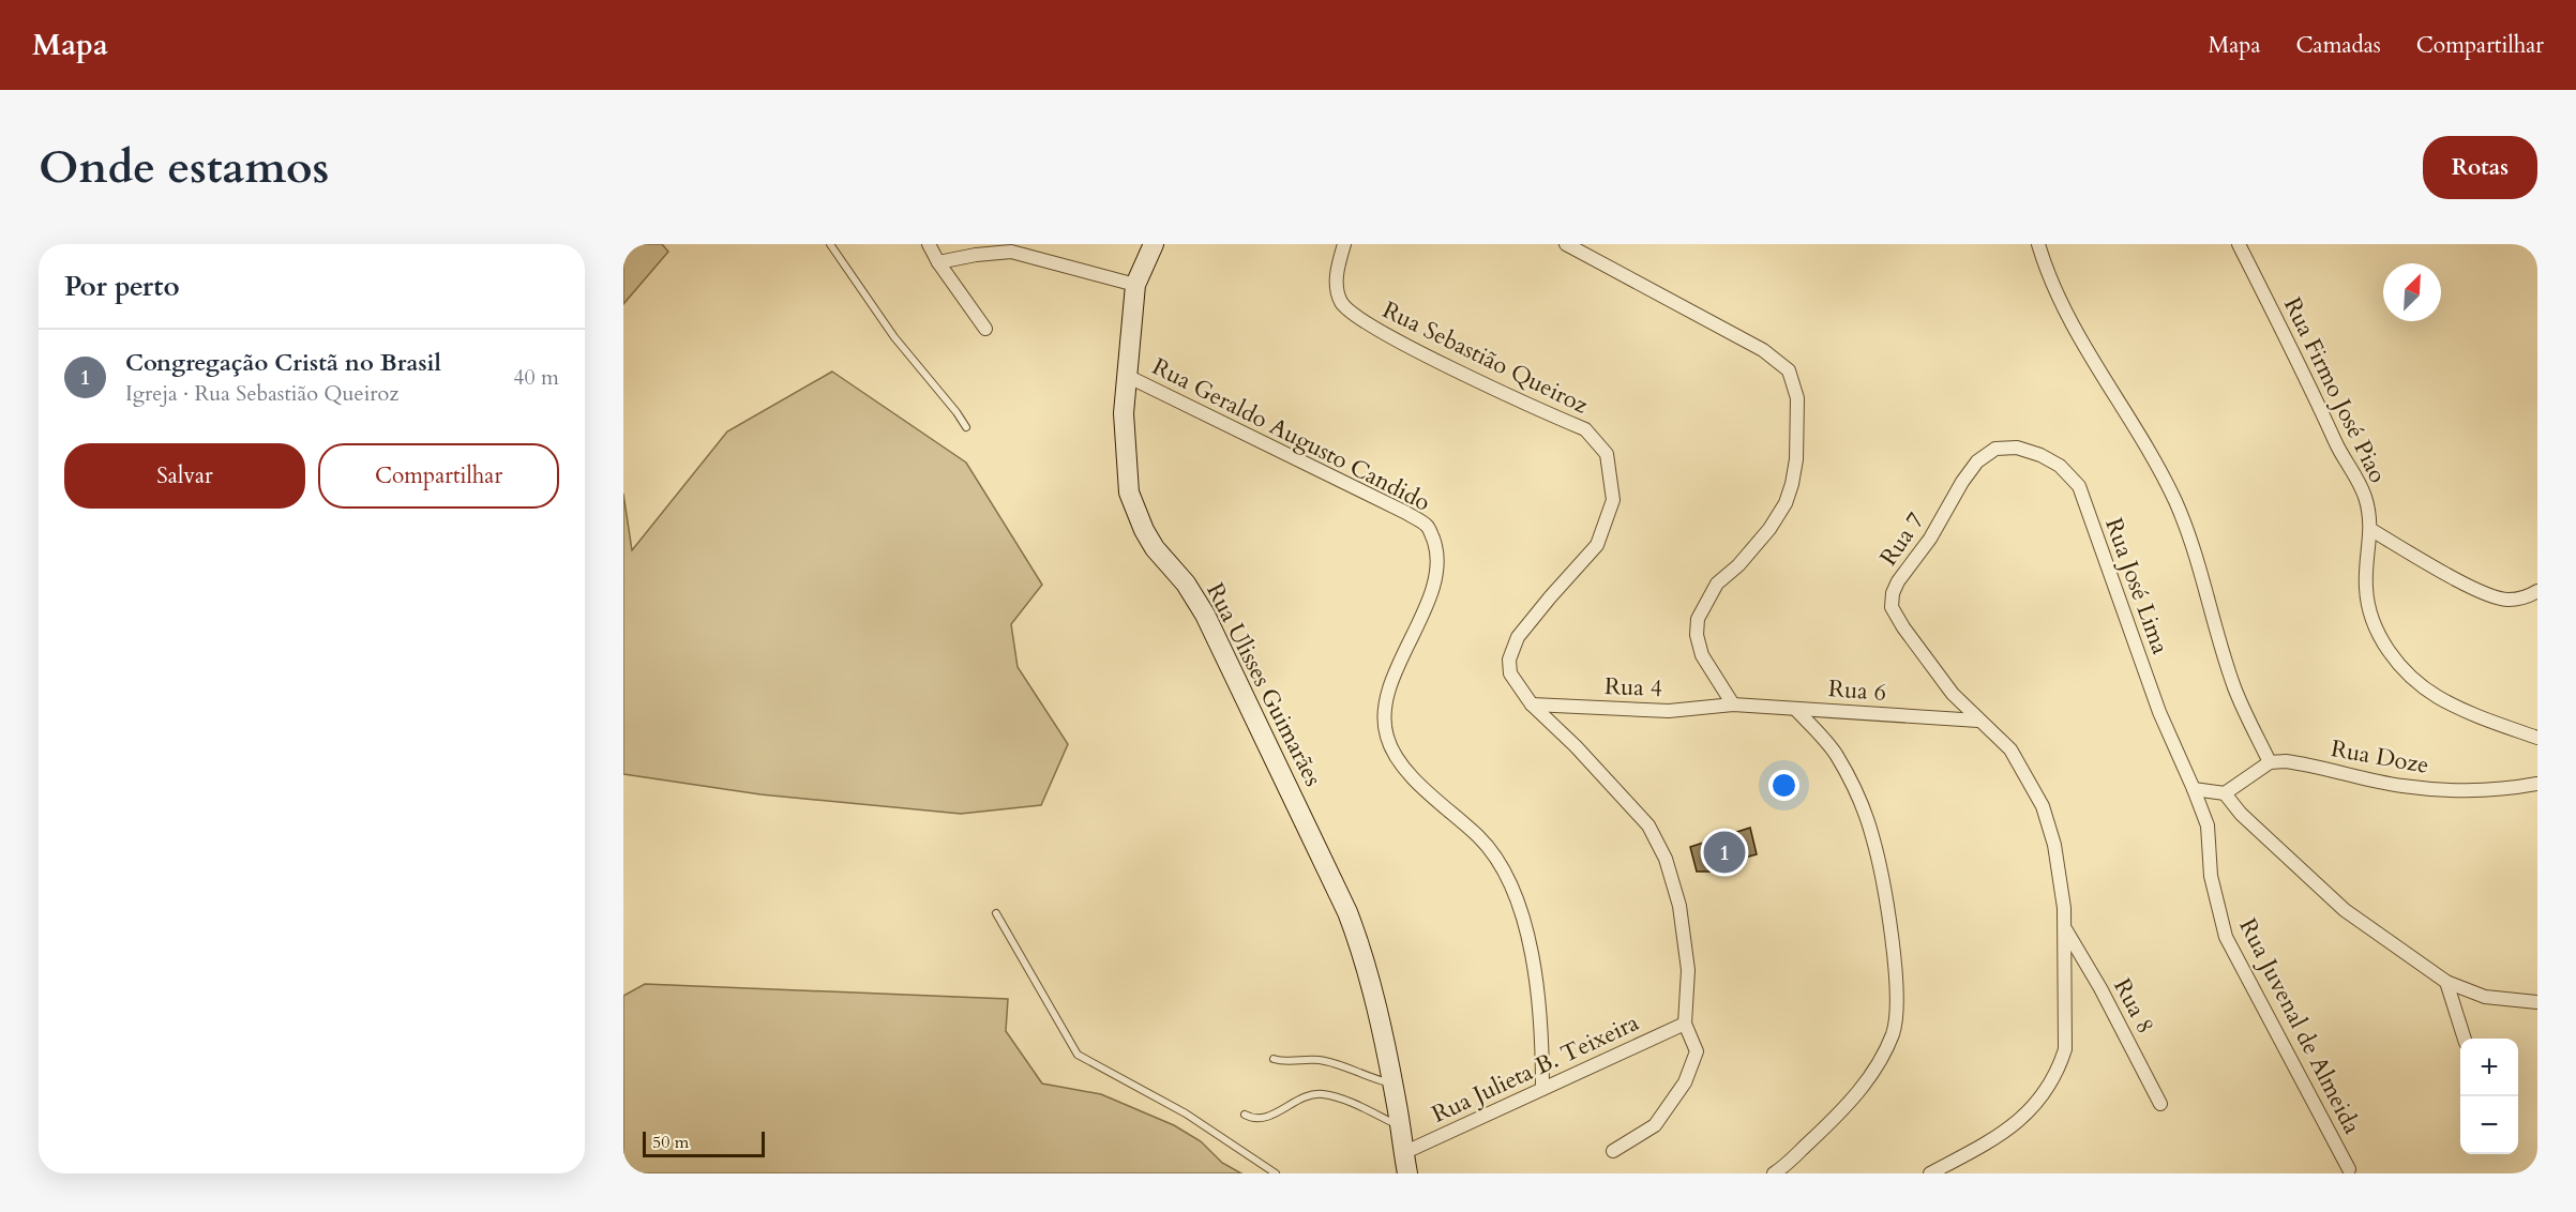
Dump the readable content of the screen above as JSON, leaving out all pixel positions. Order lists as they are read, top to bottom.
{
  "streets": {
    "main road": ["Rua Ulisses Guimarães"],
    "street": [
      "Rua Sebastião Queiroz",
      "Rua Firmo José Piao",
      "Rua Geraldo Augusto Candido",
      "Rua 7",
      "Rua José Lima",
      "Rua 4",
      "Rua 6",
      "Rua Doze",
      "Rua 8",
      "Rua Juvenal de Almeida",
      "Rua Julieta B. Teixeira"
    ]
  },
  "crossings": [
    ["Rua Sebastião Queiroz", "Rua 4"],
    ["Rua Sebastião Queiroz", "Rua Julieta B. Teixeira"],
    ["Rua Geraldo Augusto Candido", "Rua Ulisses Guimarães"],
    ["Rua Geraldo Augusto Candido", "Rua Julieta B. Teixeira"],
    ["Rua 7", "Rua José Lima"],
    ["Rua 7", "Rua 6"],
    ["Rua José Lima", "Rua Juvenal de Almeida"],
    ["Rua Ulisses Guimarães", "Rua Julieta B. Teixeira"],
    ["Rua 4", "Rua 6"]
  ],
  "scale_bar": "50 m",
  "north": "top right",
  "page": {
    "header": "Mapa",
    "nav": ["Mapa", "Camadas", "Compartilhar"],
    "buttons": [
      "Rotas",
      ["Salvar", "Compartilhar"]
    ],
    "title": "Onde estamos",
    "heading": "Por perto",
    "list": [
      {
        "mark": "1",
        "name": "Congregação Cristã no Brasil",
        "note": "Igreja · Rua Sebastião Queiroz",
        "value": "40 m"
      }
    ],
    "pins": "1",
    "map_buttons": ["+", "−"],
    "scale": "50 m"
  }
}
